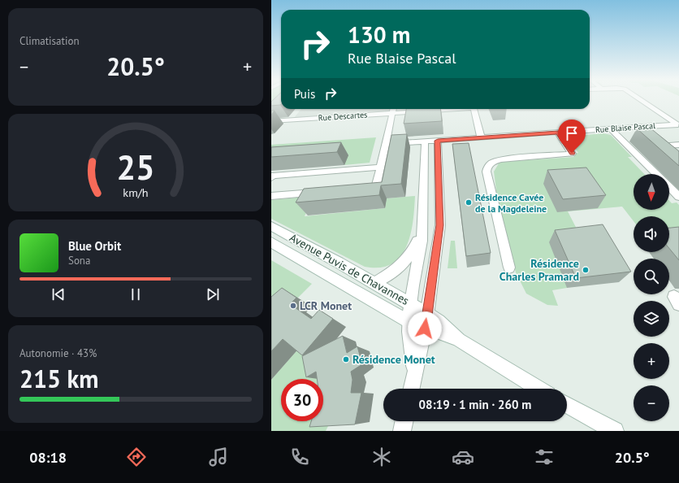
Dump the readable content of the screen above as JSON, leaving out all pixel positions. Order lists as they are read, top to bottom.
{
  "streets": {
    "street": ["Rue Descartes", "Rue Blaise Pascal", "Avenue Puvis de Chavannes"]
  },
  "places": [
    "Résidence Cavée de la Magdeleine",
    "Résidence Charles Pramard",
    "LCR Monet",
    "Résidence Monet"
  ],
  "north": "bottom",
  "page": {
    "tile": [
      "Climatisation",
      ["Autonomie · 43%", "215 km"]
    ],
    "turn": ["130 m", "Rue Blaise Pascal"],
    "heat": ["−", "20.5°", "+"],
    "then": "Puis",
    "map_buttons": ["+", "−"],
    "song": ["Blue Orbit", "Sona"],
    "limit": "30",
    "trip": "08:19 · 1 min · 260 m",
    "tabs": ["08:18", "20.5°"],
    "gauge": ["25", "km/h"]
  }
}
